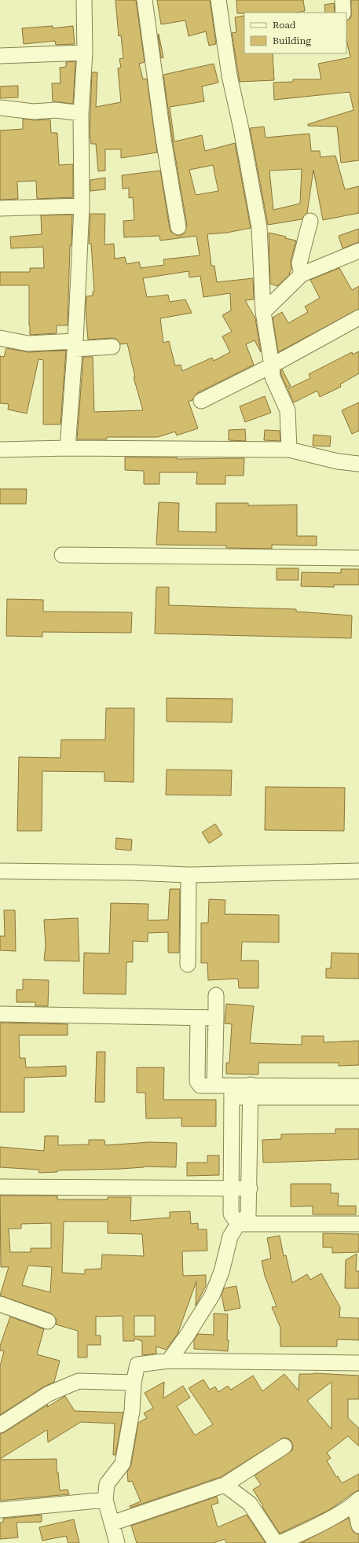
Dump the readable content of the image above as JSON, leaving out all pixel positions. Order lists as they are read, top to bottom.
{
  "legend": ["Road", "Building"]
}
